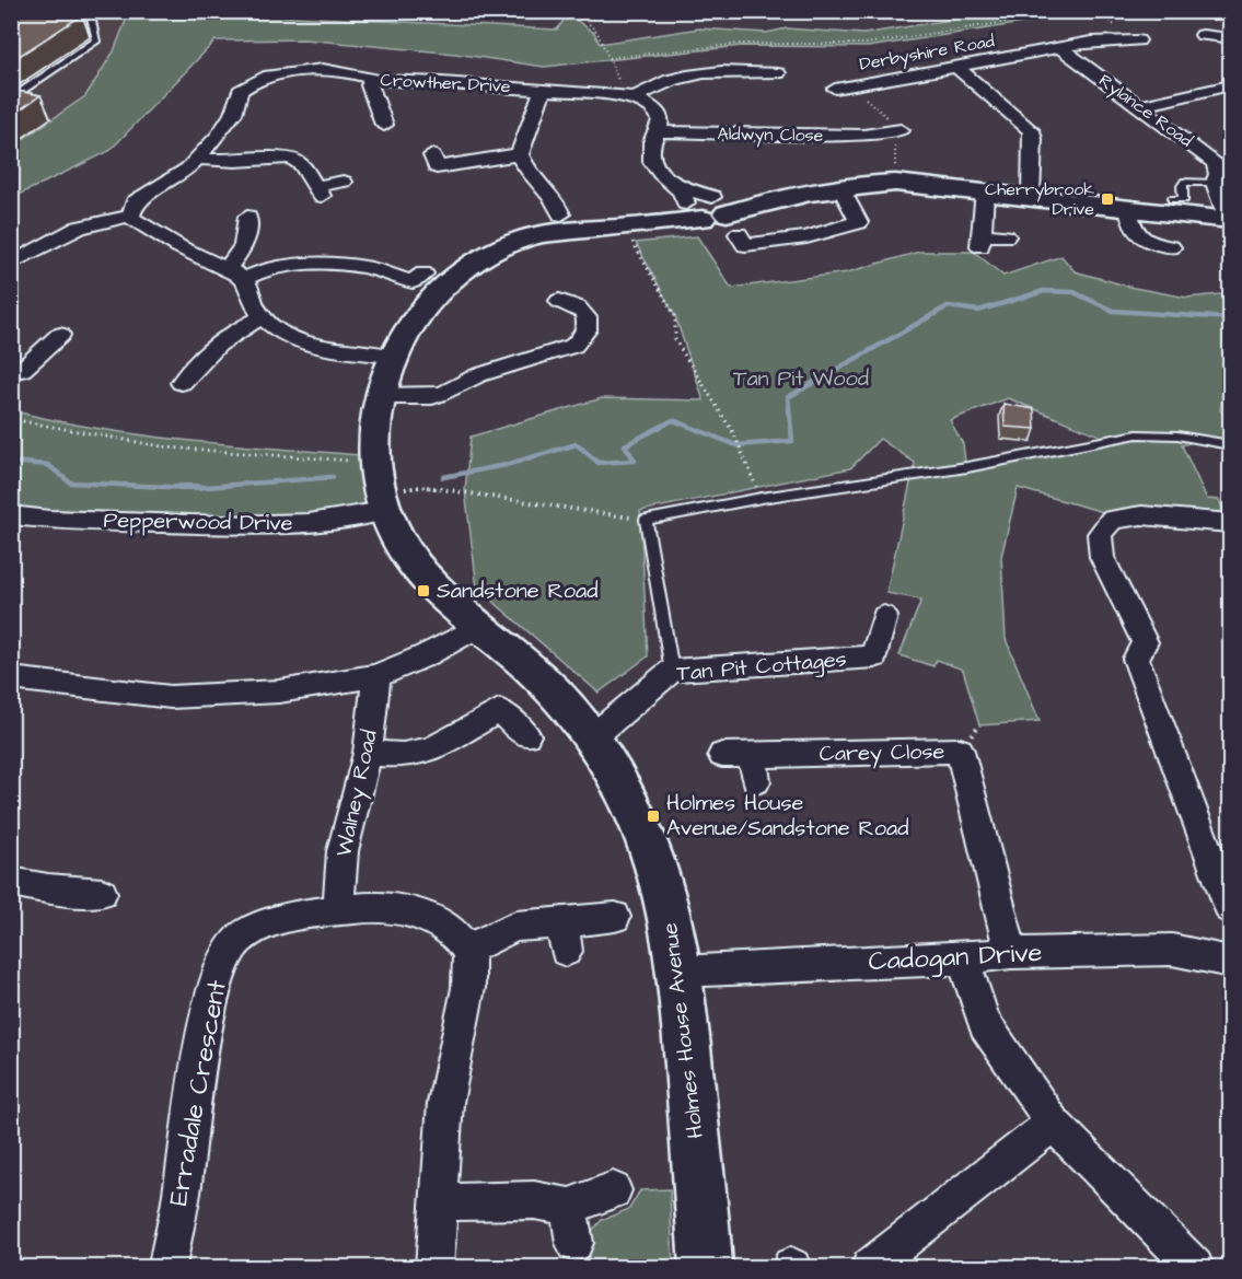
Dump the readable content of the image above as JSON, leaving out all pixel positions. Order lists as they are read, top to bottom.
{
  "streets": {
    "street": [
      "Derbyshire Road",
      "Crowther Drive",
      "Rylance Road",
      "Aldwyn Close",
      "Pepperwood Drive",
      "Tan Pit Cottages",
      "Carey Close",
      "Walney Road",
      "Cadogan Drive",
      "Holmes House Avenue",
      "Erradale Crescent"
    ]
  },
  "crossings": [
    ["Derbyshire Road", "Rylance Road"],
    ["Rylance Road", "Holmes House Avenue"],
    ["Pepperwood Drive", "Holmes House Avenue"],
    ["Tan Pit Cottages", "Holmes House Avenue"],
    ["Carey Close", "Cadogan Drive"],
    ["Walney Road", "Erradale Crescent"],
    ["Cadogan Drive", "Holmes House Avenue"]
  ],
  "parks": ["Tan Pit Wood"],
  "places": {
    "transit": ["Cherrybrook Drive", "Sandstone Road", "Holmes House Avenue/Sandstone Road"]
  }
}
